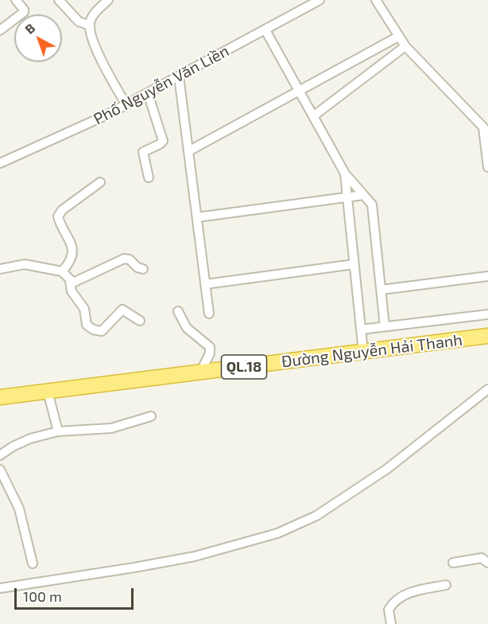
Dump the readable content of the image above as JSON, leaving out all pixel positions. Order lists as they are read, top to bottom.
{
  "streets": {
    "highway": ["Đường Nguyễn Hải Thanh", "QL.18"],
    "street": ["Phố Nguyễn Văn Liền"]
  },
  "scale_bar": "100 m",
  "north": "top left"
}
